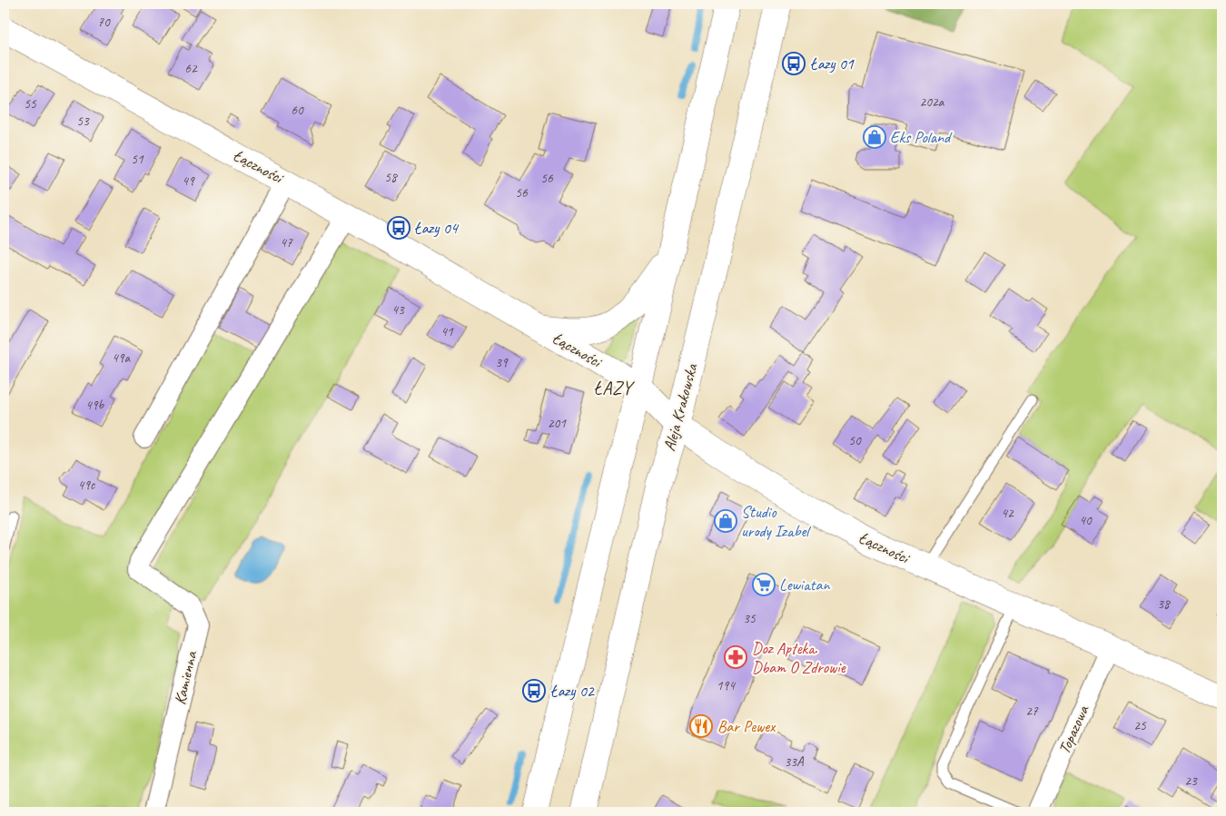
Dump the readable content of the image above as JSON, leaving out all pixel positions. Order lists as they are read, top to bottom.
{
  "streets": {
    "main road": ["Łączności", "Aleja Krakowska"],
    "street": ["Kamienna", "Topazowa"]
  },
  "crossings": [
    ["Łączności", "Aleja Krakowska"],
    ["Łączności", "Kamienna"],
    ["Łączności", "Topazowa"]
  ],
  "districts": ["ŁAZY"],
  "places": {
    "bus stop": ["Łazy 01", "Łazy 04", "Łazy 02"],
    "shop": ["Eks Poland", "Studio urody Izabel"],
    "supermarket": ["Lewiatan"],
    "pharmacy": ["Doz Apteka. Dbam O Zdrowie"],
    "restaurant": ["Bar Pewex"]
  },
  "house_numbers": [
    "70",
    "62",
    "202a",
    "55",
    "60",
    "53",
    "51",
    "58",
    "56",
    "49",
    "56",
    "47",
    "43",
    "41",
    "49a",
    "39",
    "49b",
    "201",
    "50",
    "49c",
    "42",
    "40",
    "38",
    "35",
    "194",
    "27",
    "25",
    "33A",
    "23"
  ]
}
